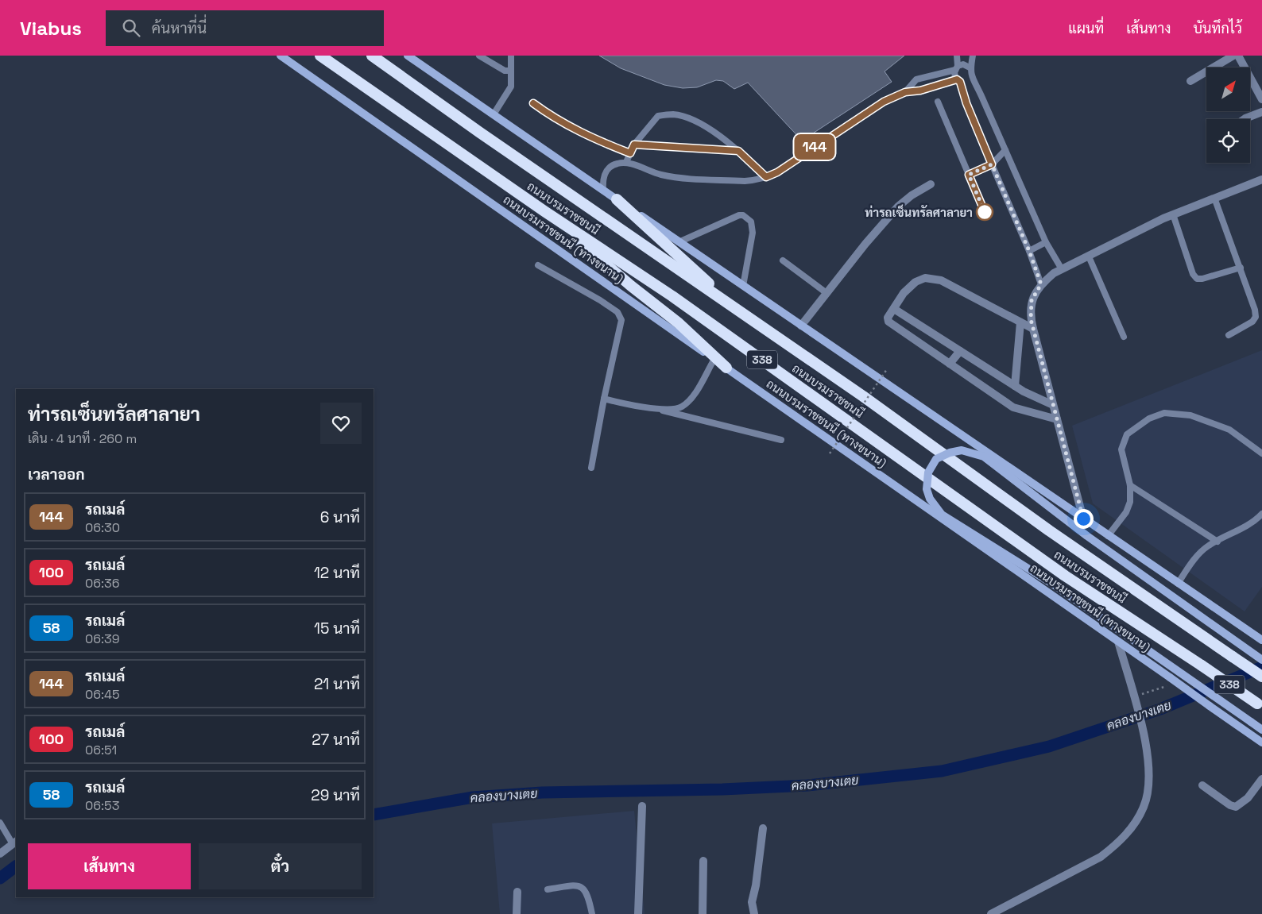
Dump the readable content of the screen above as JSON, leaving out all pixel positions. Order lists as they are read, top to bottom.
{
  "streets": {
    "highway": ["ถนนบรมราชชนนี", "338"],
    "main road": ["ถนนบรมราชชนนี (ทางขนาน)"]
  },
  "water": ["คลองบางเตย"],
  "places": ["ท่ารถเซ็นทรัลศาลายา"],
  "lines": ["bus line 144"],
  "north": "top right",
  "page": {
    "header": "Viabus",
    "search": "ค้นหาที่นี่",
    "nav": ["แผนที่", "เส้นทาง", "บันทึกไว้"],
    "on_map": "144",
    "heading": [
      ["ท่ารถเซ็นทรัลศาลายา", "เดิน · 4 นาที · 260 m"],
      "เวลาออก"
    ],
    "list": [
      {
        "mark": "144",
        "name": "รถเมล์",
        "note": "06:30",
        "value": "6 นาที"
      },
      {
        "mark": "100",
        "name": "รถเมล์",
        "note": "06:36",
        "value": "12 นาที"
      },
      {
        "mark": "58",
        "name": "รถเมล์",
        "note": "06:39",
        "value": "15 นาที"
      },
      {
        "mark": "144",
        "name": "รถเมล์",
        "note": "06:45",
        "value": "21 นาที"
      },
      {
        "mark": "100",
        "name": "รถเมล์",
        "note": "06:51",
        "value": "27 นาที"
      },
      {
        "mark": "58",
        "name": "รถเมล์",
        "note": "06:53",
        "value": "29 นาที"
      }
    ],
    "buttons": ["เส้นทาง", "ตั๋ว"]
  }
}
